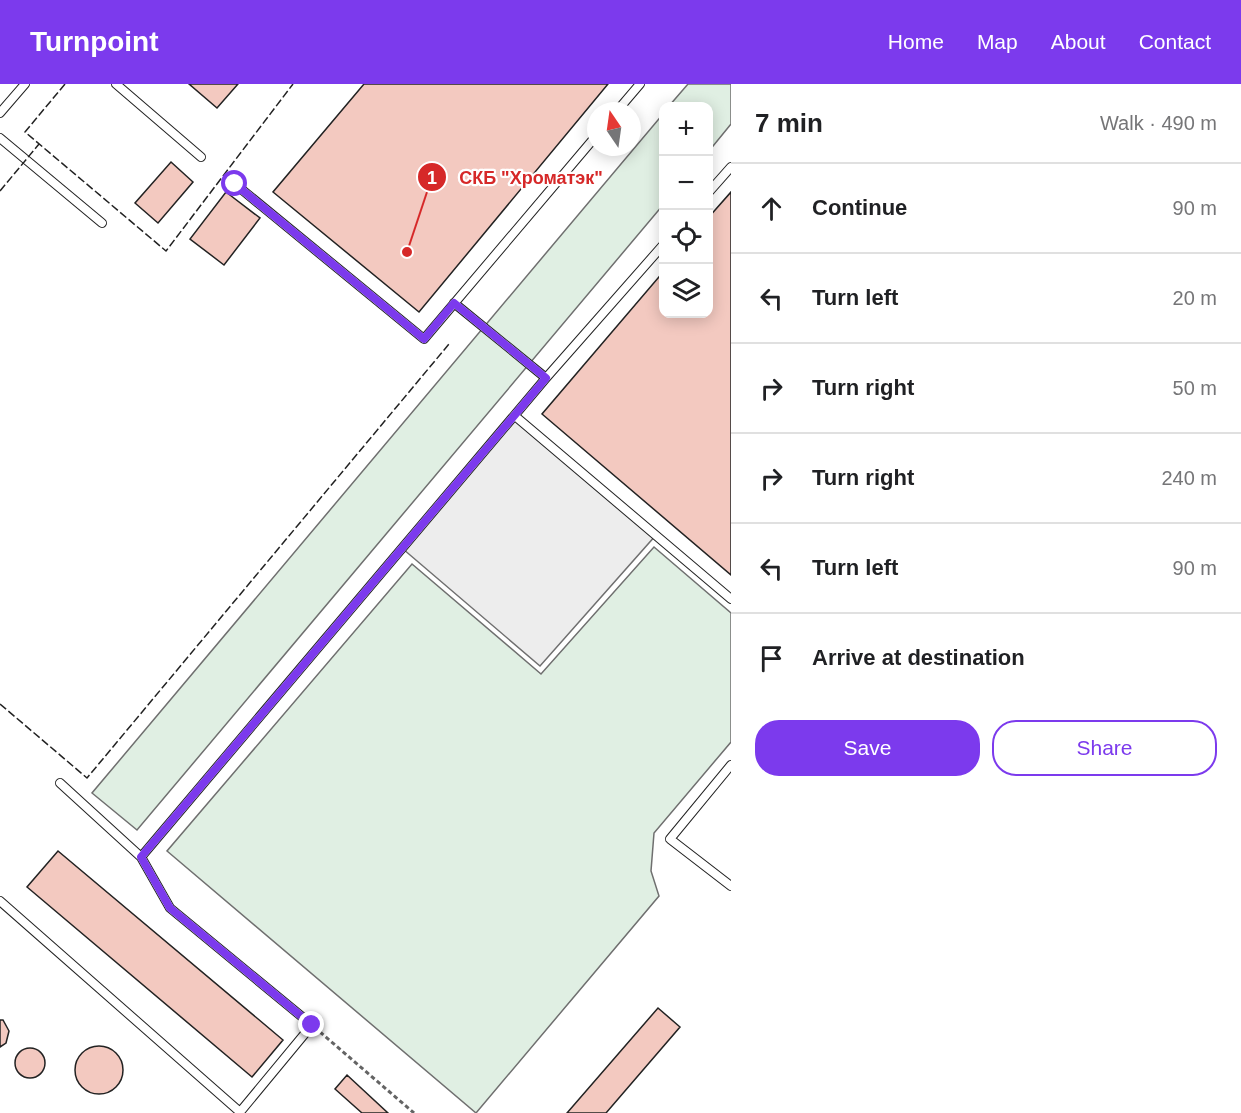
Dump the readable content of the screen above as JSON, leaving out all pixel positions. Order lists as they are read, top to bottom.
{
  "places": ["СКБ \"Хроматэк\""],
  "north": "top",
  "page": {
    "header": "Turnpoint",
    "nav": [
      "Home",
      "Map",
      "About",
      "Contact"
    ],
    "heading": ["7 min", "Walk · 490 m"],
    "map_buttons": ["+", "−"],
    "list": [
      ["Continue", "90 m"],
      ["Turn left", "20 m"],
      ["Turn right", "50 m"],
      ["Turn right", "240 m"],
      ["Turn left", "90 m"],
      "Arrive at destination"
    ],
    "buttons": ["Save", "Share"]
  }
}
